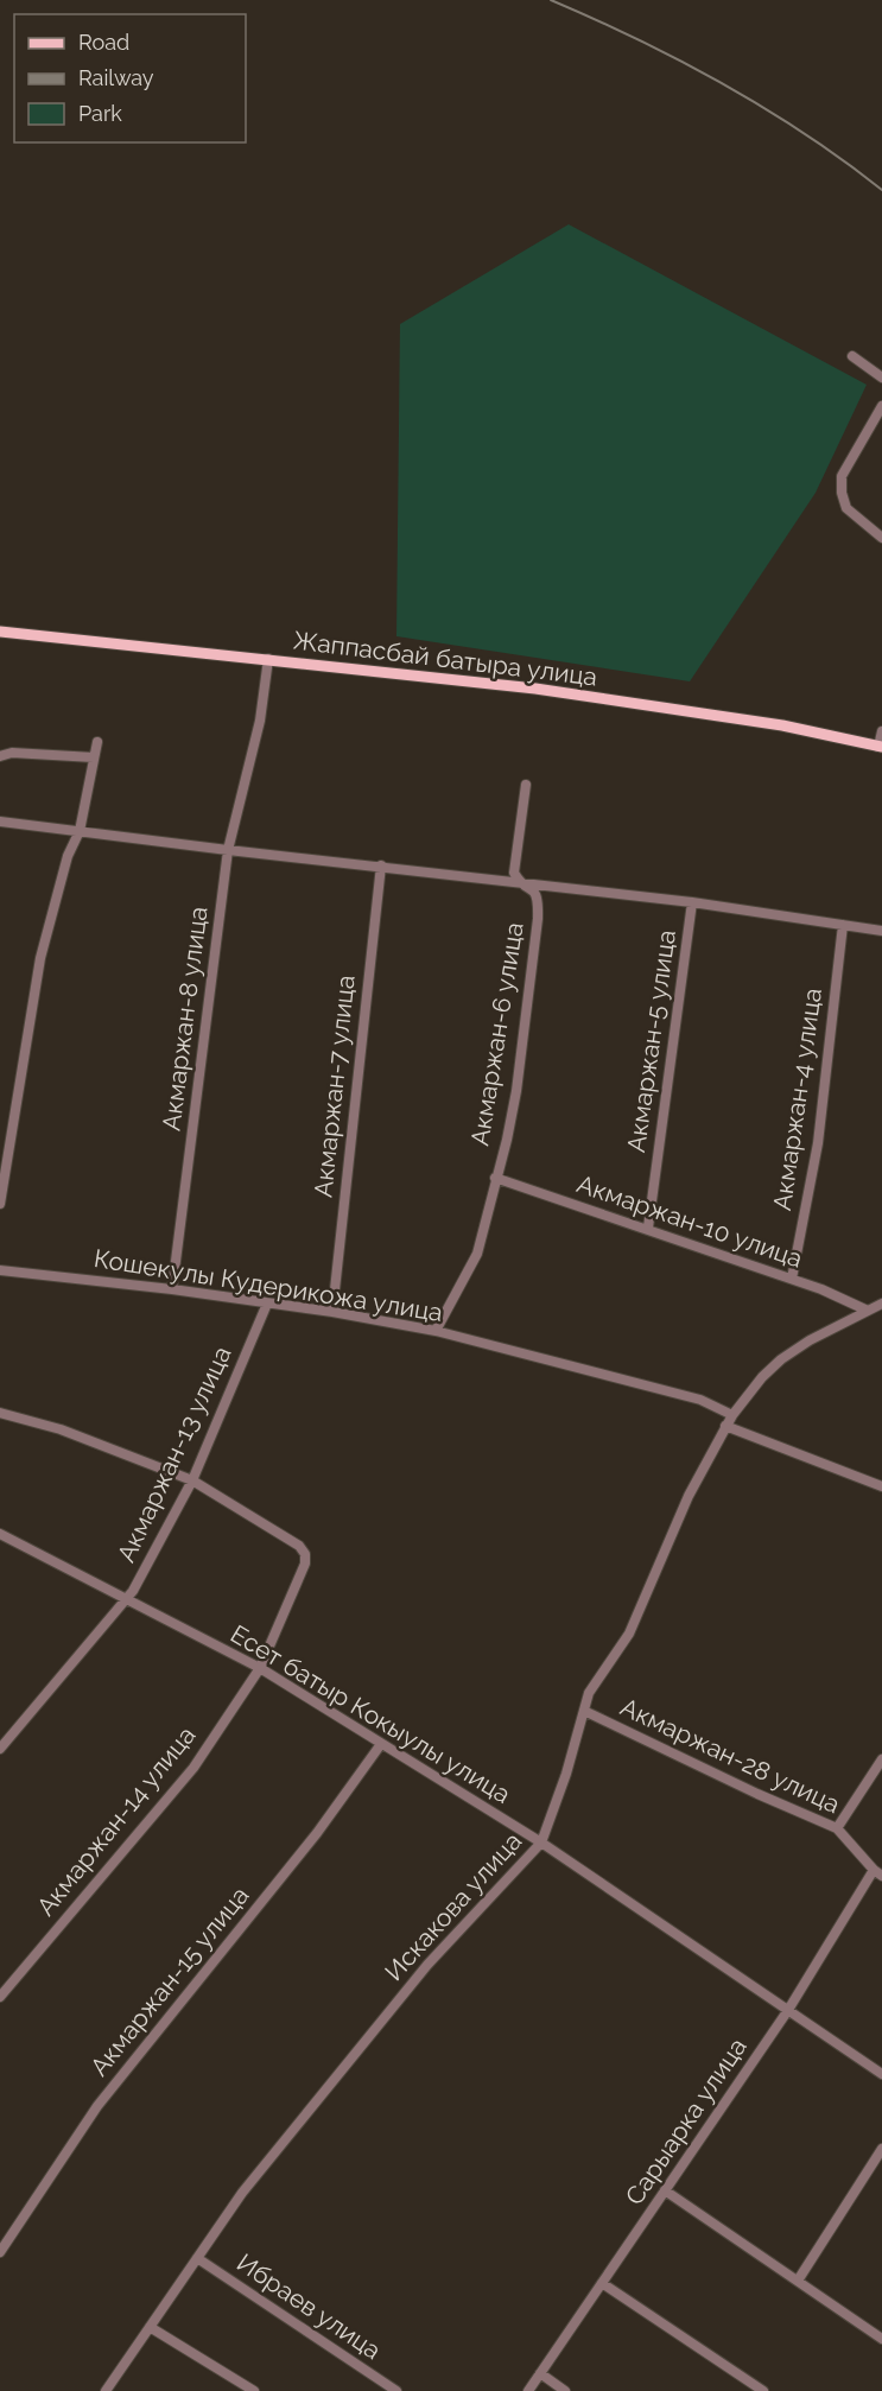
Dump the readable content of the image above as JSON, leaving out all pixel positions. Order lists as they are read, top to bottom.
{
  "streets": {
    "main road": ["Жаппасбай батыра улица"],
    "street": [
      "Акмаржан-8 улица",
      "Акмаржан-6 улица",
      "Акмаржан-5 улица",
      "Акмаржан-7 улица",
      "Акмаржан-4 улица",
      "Акмаржан-10 улица",
      "Кошекулы Кудерикожа улица",
      "Акмаржан-13 улица",
      "Есет батыр Кокыулы улица",
      "Акмаржан-28 улица",
      "Акмаржан-14 улица",
      "Искакова улица",
      "Акмаржан-15 улица",
      "Сарыарка улица",
      "Ибраев улица"
    ]
  },
  "crossings": [
    ["Жаппасбай батыра улица", "Акмаржан-8 улица"],
    ["Акмаржан-8 улица", "Кошекулы Кудерикожа улица"],
    ["Акмаржан-6 улица", "Акмаржан-10 улица"],
    ["Акмаржан-6 улица", "Кошекулы Кудерикожа улица"],
    ["Акмаржан-5 улица", "Акмаржан-10 улица"],
    ["Акмаржан-7 улица", "Кошекулы Кудерикожа улица"],
    ["Акмаржан-4 улица", "Акмаржан-10 улица"],
    ["Акмаржан-10 улица", "Искакова улица"],
    ["Кошекулы Кудерикожа улица", "Акмаржан-13 улица"],
    ["Кошекулы Кудерикожа улица", "Искакова улица"],
    ["Акмаржан-13 улица", "Есет батыр Кокыулы улица"],
    ["Акмаржан-13 улица", "Акмаржан-14 улица"],
    ["Есет батыр Кокыулы улица", "Акмаржан-14 улица"],
    ["Есет батыр Кокыулы улица", "Искакова улица"],
    ["Есет батыр Кокыулы улица", "Акмаржан-15 улица"],
    ["Есет батыр Кокыулы улица", "Сарыарка улица"],
    ["Акмаржан-28 улица", "Искакова улица"],
    ["Акмаржан-28 улица", "Сарыарка улица"],
    ["Искакова улица", "Ибраев улица"]
  ],
  "legend": ["Road", "Railway", "Park"]
}
